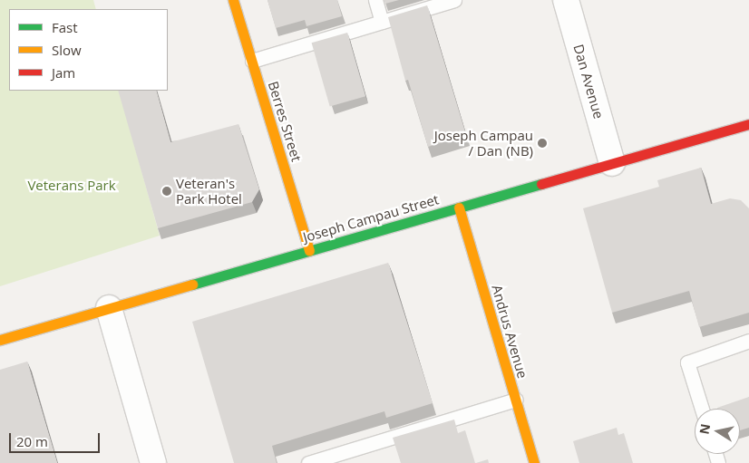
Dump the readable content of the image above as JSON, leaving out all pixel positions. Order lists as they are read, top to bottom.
{
  "streets": {
    "street": [
      "Dan Avenue",
      "Berres Street",
      "Joseph Campau Street",
      "Andrus Avenue"
    ]
  },
  "crossings": [
    ["Dan Avenue", "Joseph Campau Street"],
    ["Berres Street", "Joseph Campau Street"],
    ["Joseph Campau Street", "Andrus Avenue"]
  ],
  "parks": ["Veterans Park"],
  "places": ["Joseph Campau / Dan (NB)", "Veteran's Park Hotel"],
  "legend": ["Fast", "Slow", "Jam"],
  "scale_bar": "20 m",
  "north": "left"
}
